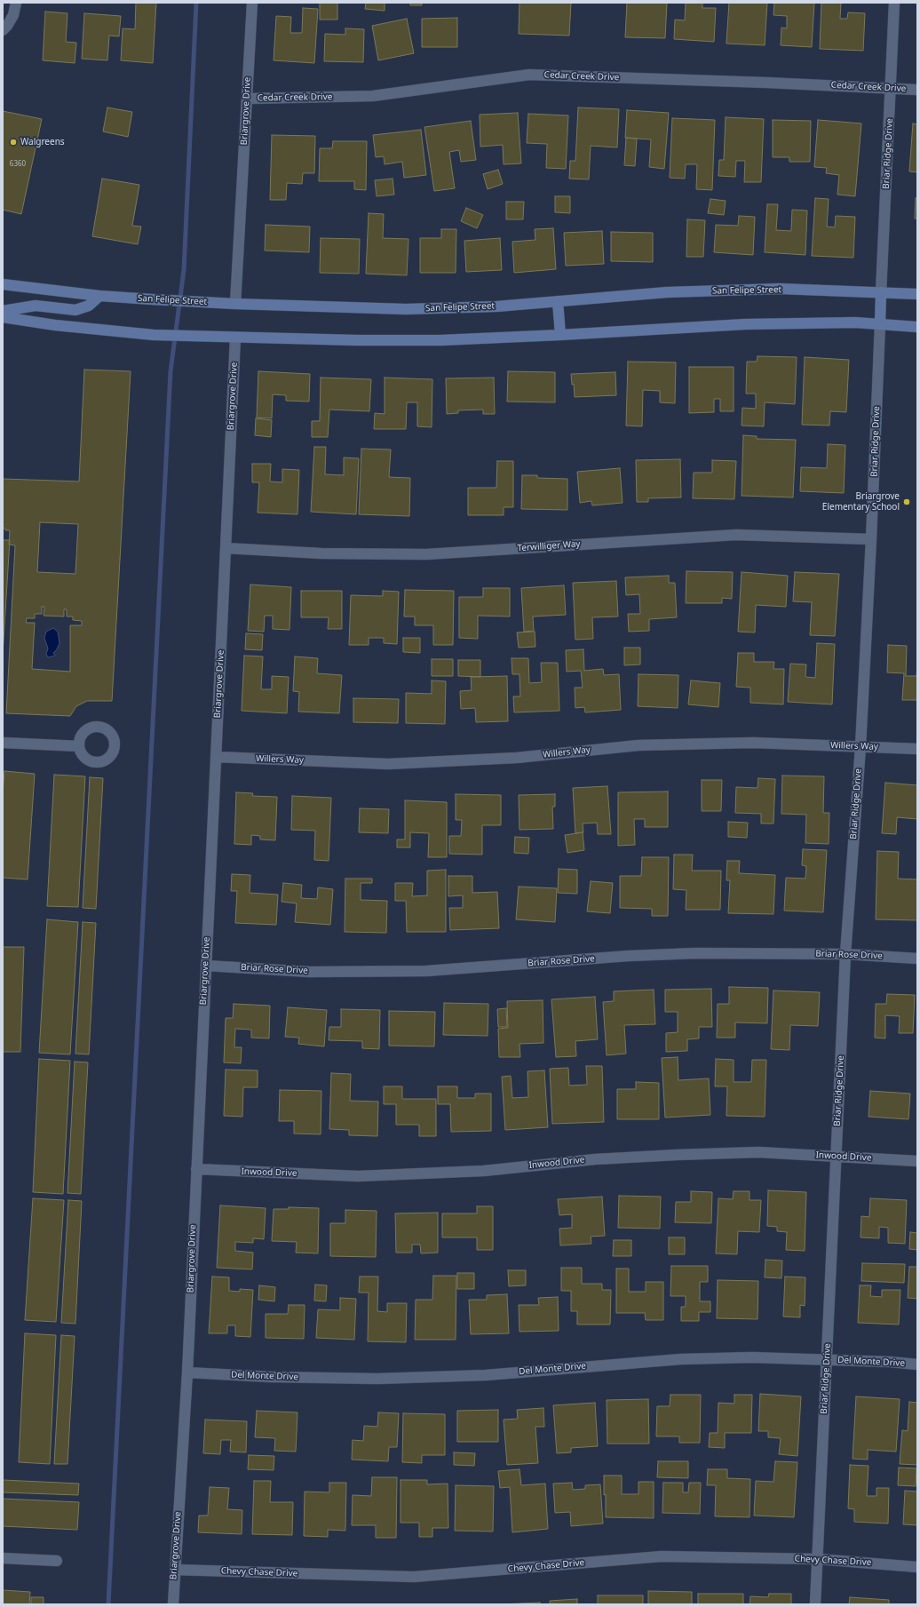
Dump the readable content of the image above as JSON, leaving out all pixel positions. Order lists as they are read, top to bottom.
{
  "streets": {
    "main road": ["Briar Ridge Drive", "San Felipe Street"],
    "street": [
      "Cedar Creek Drive",
      "Briargrove Drive",
      "Terwilliger Way",
      "Willers Way",
      "Briar Rose Drive",
      "Inwood Drive",
      "Del Monte Drive",
      "Chevy Chase Drive"
    ]
  },
  "crossings": [
    ["Cedar Creek Drive", "Briargrove Drive"],
    ["Cedar Creek Drive", "Briar Ridge Drive"],
    ["Briargrove Drive", "San Felipe Street"],
    ["Briargrove Drive", "Terwilliger Way"],
    ["Briargrove Drive", "Willers Way"],
    ["Briargrove Drive", "Briar Rose Drive"],
    ["Briargrove Drive", "Inwood Drive"],
    ["Briargrove Drive", "Del Monte Drive"],
    ["Briargrove Drive", "Chevy Chase Drive"],
    ["Briar Ridge Drive", "San Felipe Street"],
    ["Briar Ridge Drive", "Terwilliger Way"],
    ["Briar Ridge Drive", "Willers Way"],
    ["Briar Ridge Drive", "Briar Rose Drive"],
    ["Briar Ridge Drive", "Inwood Drive"],
    ["Briar Ridge Drive", "Del Monte Drive"],
    ["Briar Ridge Drive", "Chevy Chase Drive"]
  ],
  "places": ["Walgreens", "Briargrove Elementary School"],
  "house_numbers": ["6360"]
}
